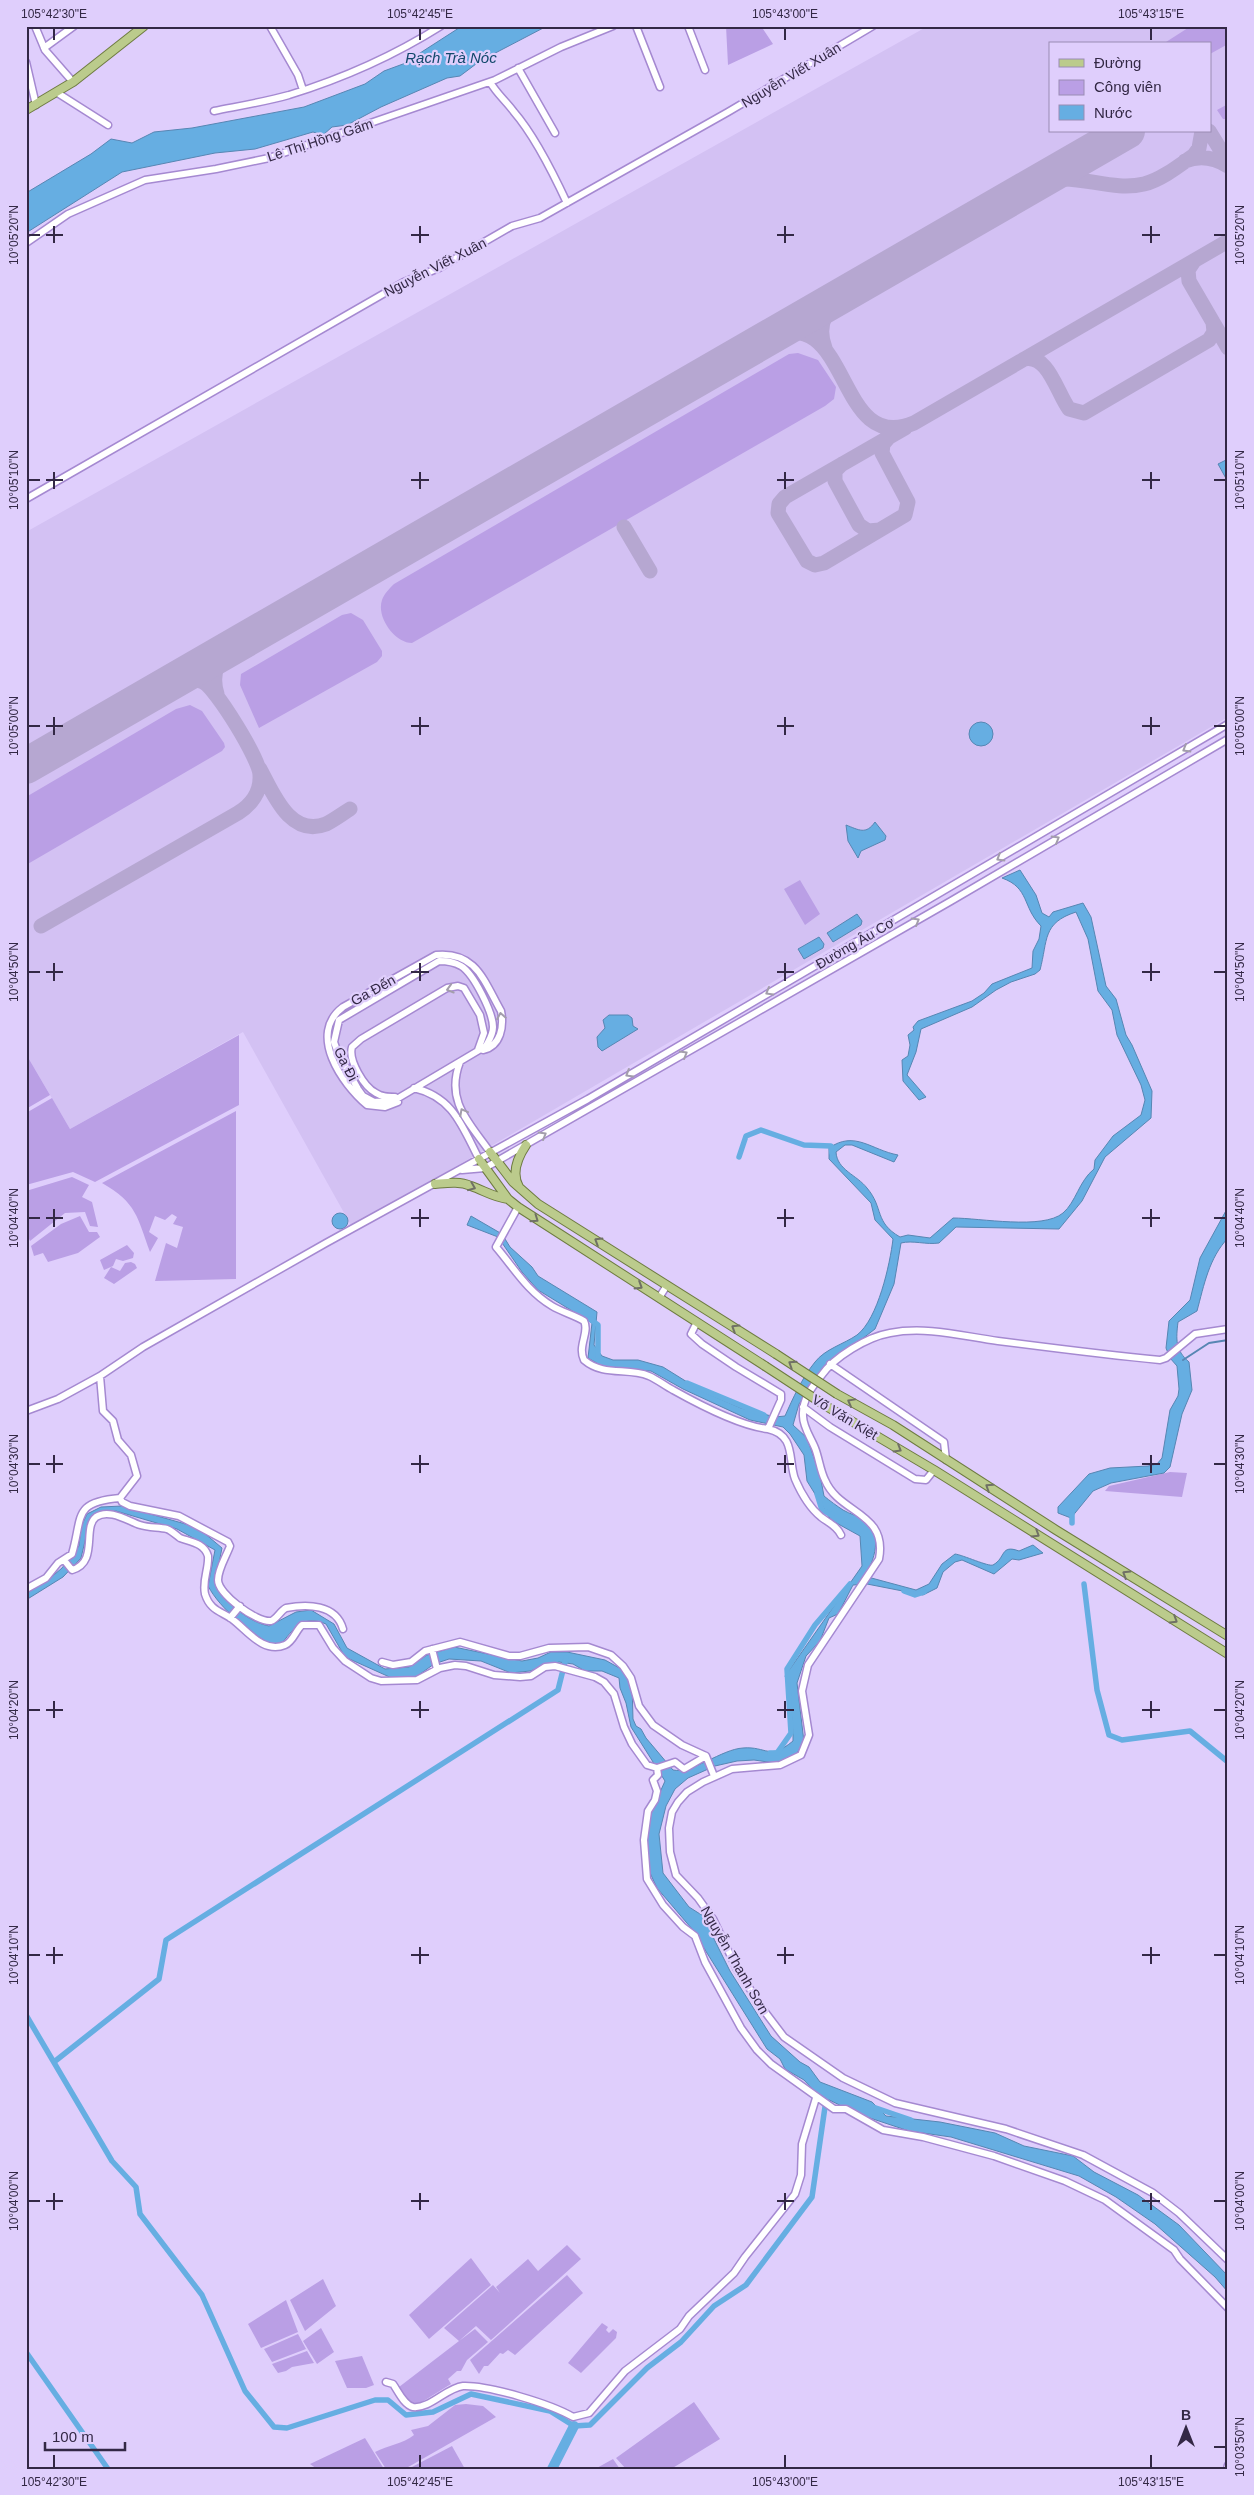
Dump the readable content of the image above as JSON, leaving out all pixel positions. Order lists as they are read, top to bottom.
{
  "streets": {
    "main road": ["Võ Văn Kiệt"],
    "street": [
      "Nguyễn Viết Xuân",
      "Lê Thị Hồng Gấm",
      "Đường Âu Cơ",
      "Ga Đến",
      "Ga Đi",
      "Nguyễn Thanh Sơn"
    ]
  },
  "crossings": [
    ["Đường Âu Cơ", "Võ Văn Kiệt"],
    ["Ga Đến", "Ga Đi"]
  ],
  "water": ["Rạch Trà Nóc"],
  "legend": ["Đường", "Công viên", "Nước"],
  "scale_bar": "100 m",
  "north": "top",
  "coordinates": [
    "105°42'30\"E",
    "105°42'45\"E",
    "105°43'00\"E",
    "105°43'15\"E",
    "10°05'20\"N",
    "10°05'10\"N",
    "10°05'00\"N",
    "10°04'50\"N",
    "10°04'40\"N",
    "10°04'30\"N",
    "10°04'20\"N",
    "10°04'10\"N",
    "10°04'00\"N",
    "10°03'50\"N"
  ]
}
